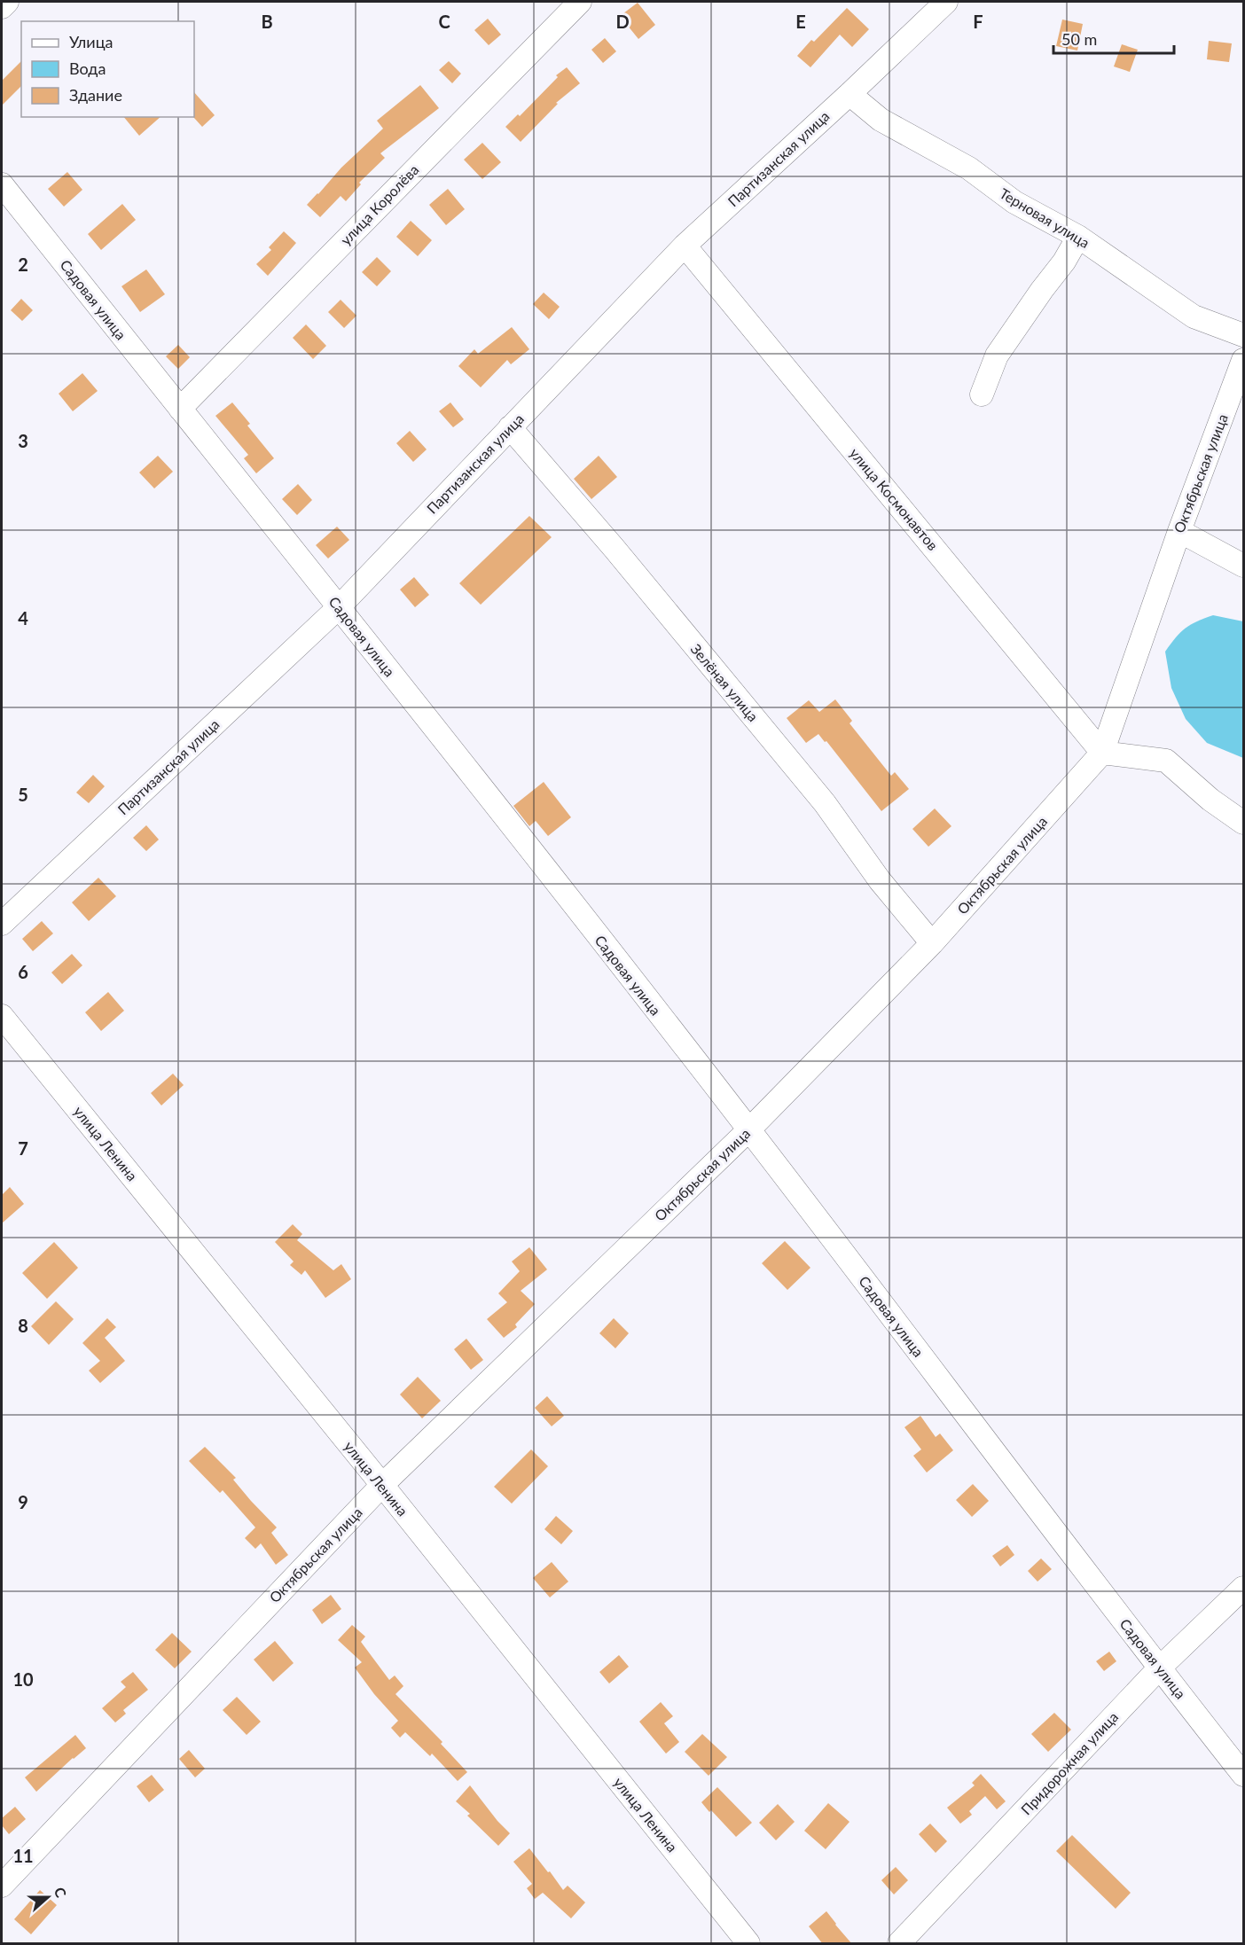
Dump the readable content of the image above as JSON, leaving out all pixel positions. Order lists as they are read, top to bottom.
{
  "streets": {
    "street": [
      "Партизанская улица",
      "улица Королёва",
      "Терновая улица",
      "Садовая улица",
      "Октябрьская улица",
      "улица Космонавтов",
      "Зелёная улица",
      "улица Ленина",
      "Придорожная улица"
    ]
  },
  "crossings": [
    ["Партизанская улица", "Терновая улица"],
    ["Партизанская улица", "Садовая улица"],
    ["Партизанская улица", "улица Космонавтов"],
    ["Партизанская улица", "Зелёная улица"],
    ["улица Королёва", "Садовая улица"],
    ["Садовая улица", "Октябрьская улица"],
    ["Садовая улица", "Придорожная улица"],
    ["Октябрьская улица", "улица Космонавтов"],
    ["Октябрьская улица", "Зелёная улица"],
    ["Октябрьская улица", "улица Ленина"]
  ],
  "legend": ["Улица", "Вода", "Здание"],
  "scale_bar": "50 m",
  "north": "right",
  "grid": {
    "columns": [
      "B",
      "C",
      "D",
      "E",
      "F"
    ],
    "rows": [
      "2",
      "3",
      "4",
      "5",
      "6",
      "7",
      "8",
      "9",
      "10",
      "11"
    ]
  }
}
